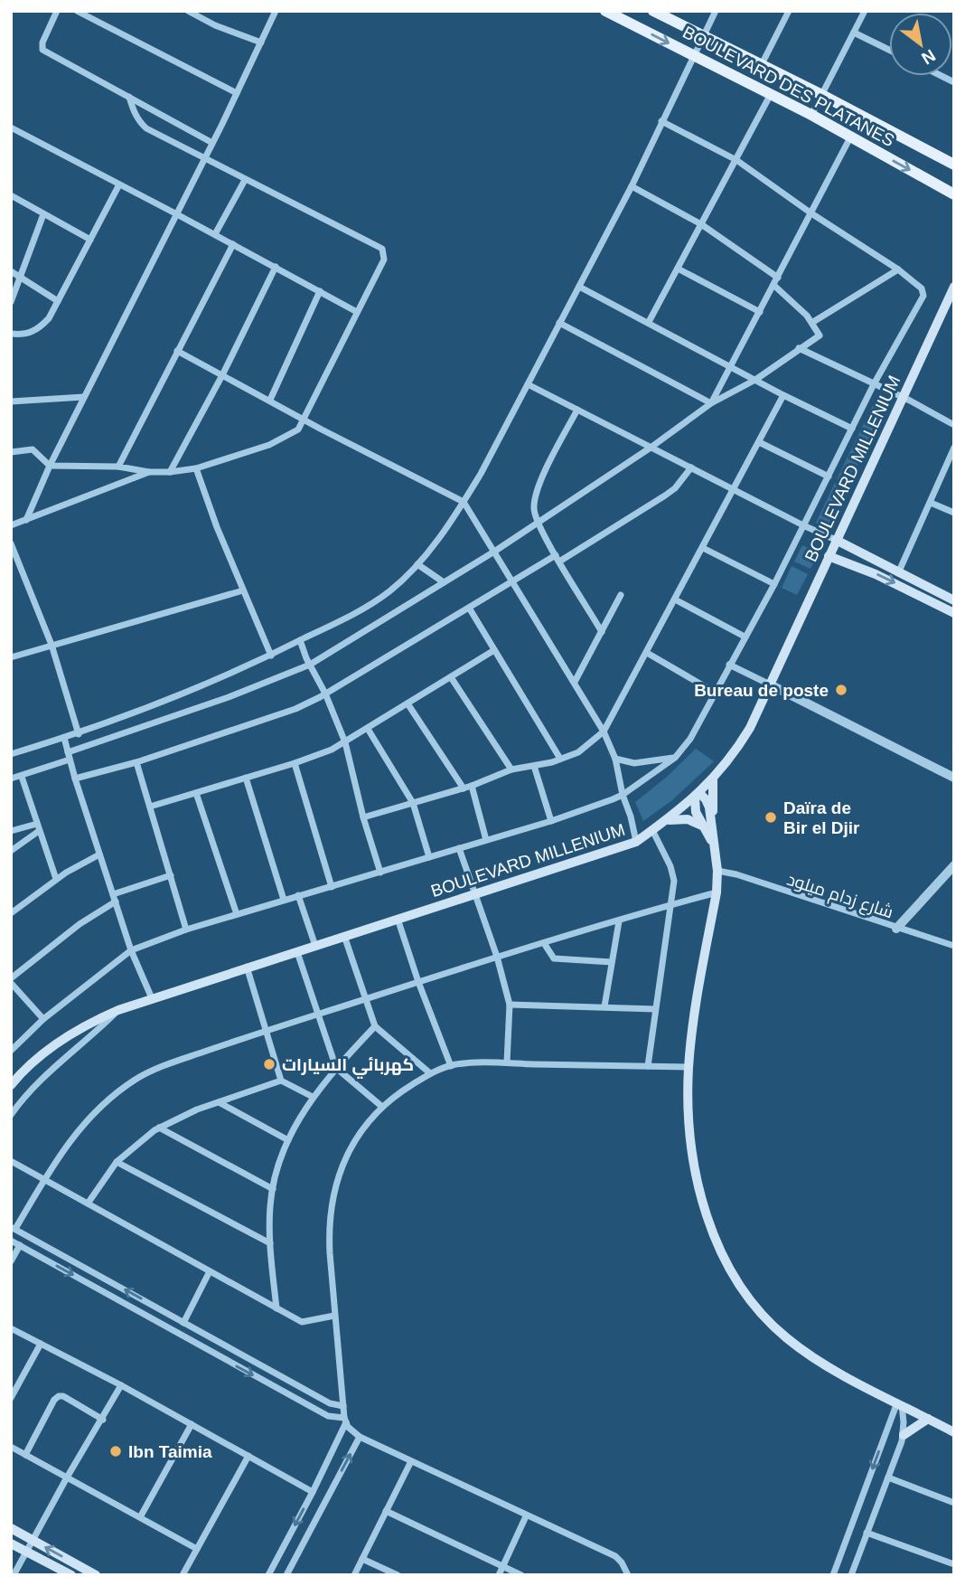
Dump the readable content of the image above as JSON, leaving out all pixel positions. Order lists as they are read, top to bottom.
{
  "streets": {
    "main road": ["BOULEVARD DES PLATANES", "BOULEVARD MILLENIUM"],
    "street": ["شارع زدام ميلود"]
  },
  "places": [
    "Bureau de poste",
    "Daïra de Bir el Djir",
    "كهربائي السيارات",
    "Ibn Taimia"
  ],
  "north": "bottom right"
}
